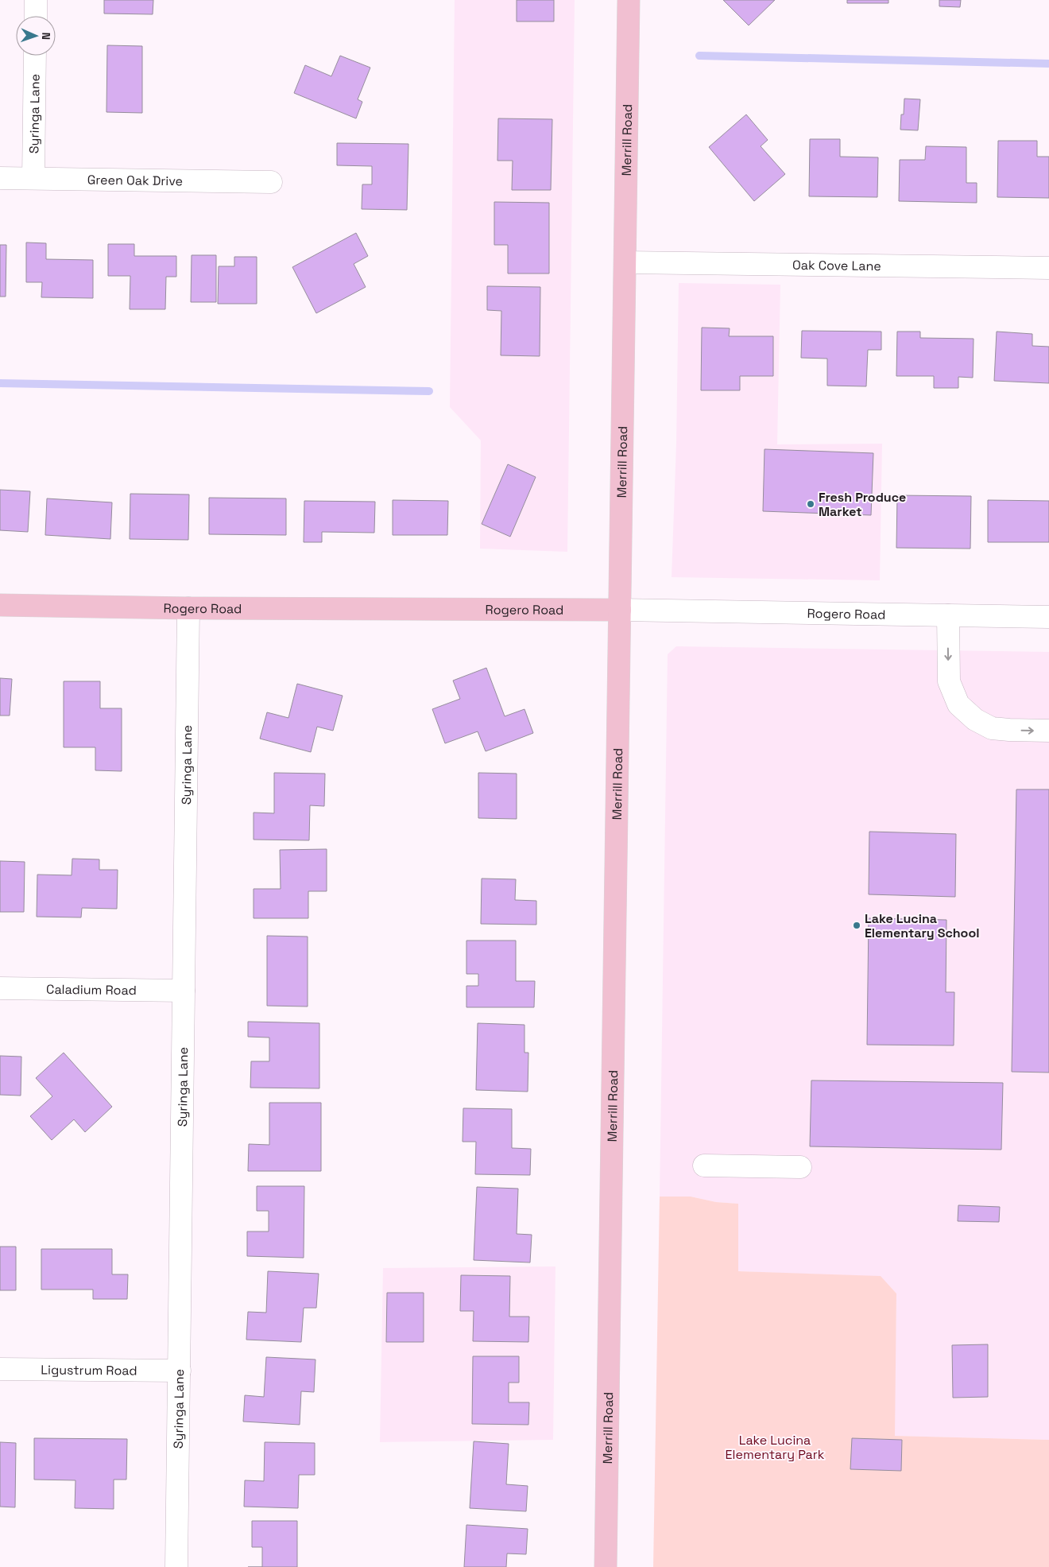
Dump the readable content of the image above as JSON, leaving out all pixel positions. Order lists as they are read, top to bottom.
{
  "streets": {
    "main road": ["Merrill Road", "Rogero Road"],
    "street": [
      "Syringa Lane",
      "Green Oak Drive",
      "Oak Cove Lane",
      "Caladium Road",
      "Ligustrum Road"
    ]
  },
  "crossings": [
    ["Syringa Lane", "Green Oak Drive"],
    ["Syringa Lane", "Rogero Road"],
    ["Syringa Lane", "Caladium Road"],
    ["Syringa Lane", "Ligustrum Road"],
    ["Merrill Road", "Oak Cove Lane"],
    ["Merrill Road", "Rogero Road"]
  ],
  "parks": ["Lake Lucina Elementary Park"],
  "places": ["Fresh Produce Market", "Lake Lucina Elementary School"],
  "north": "right"
}
